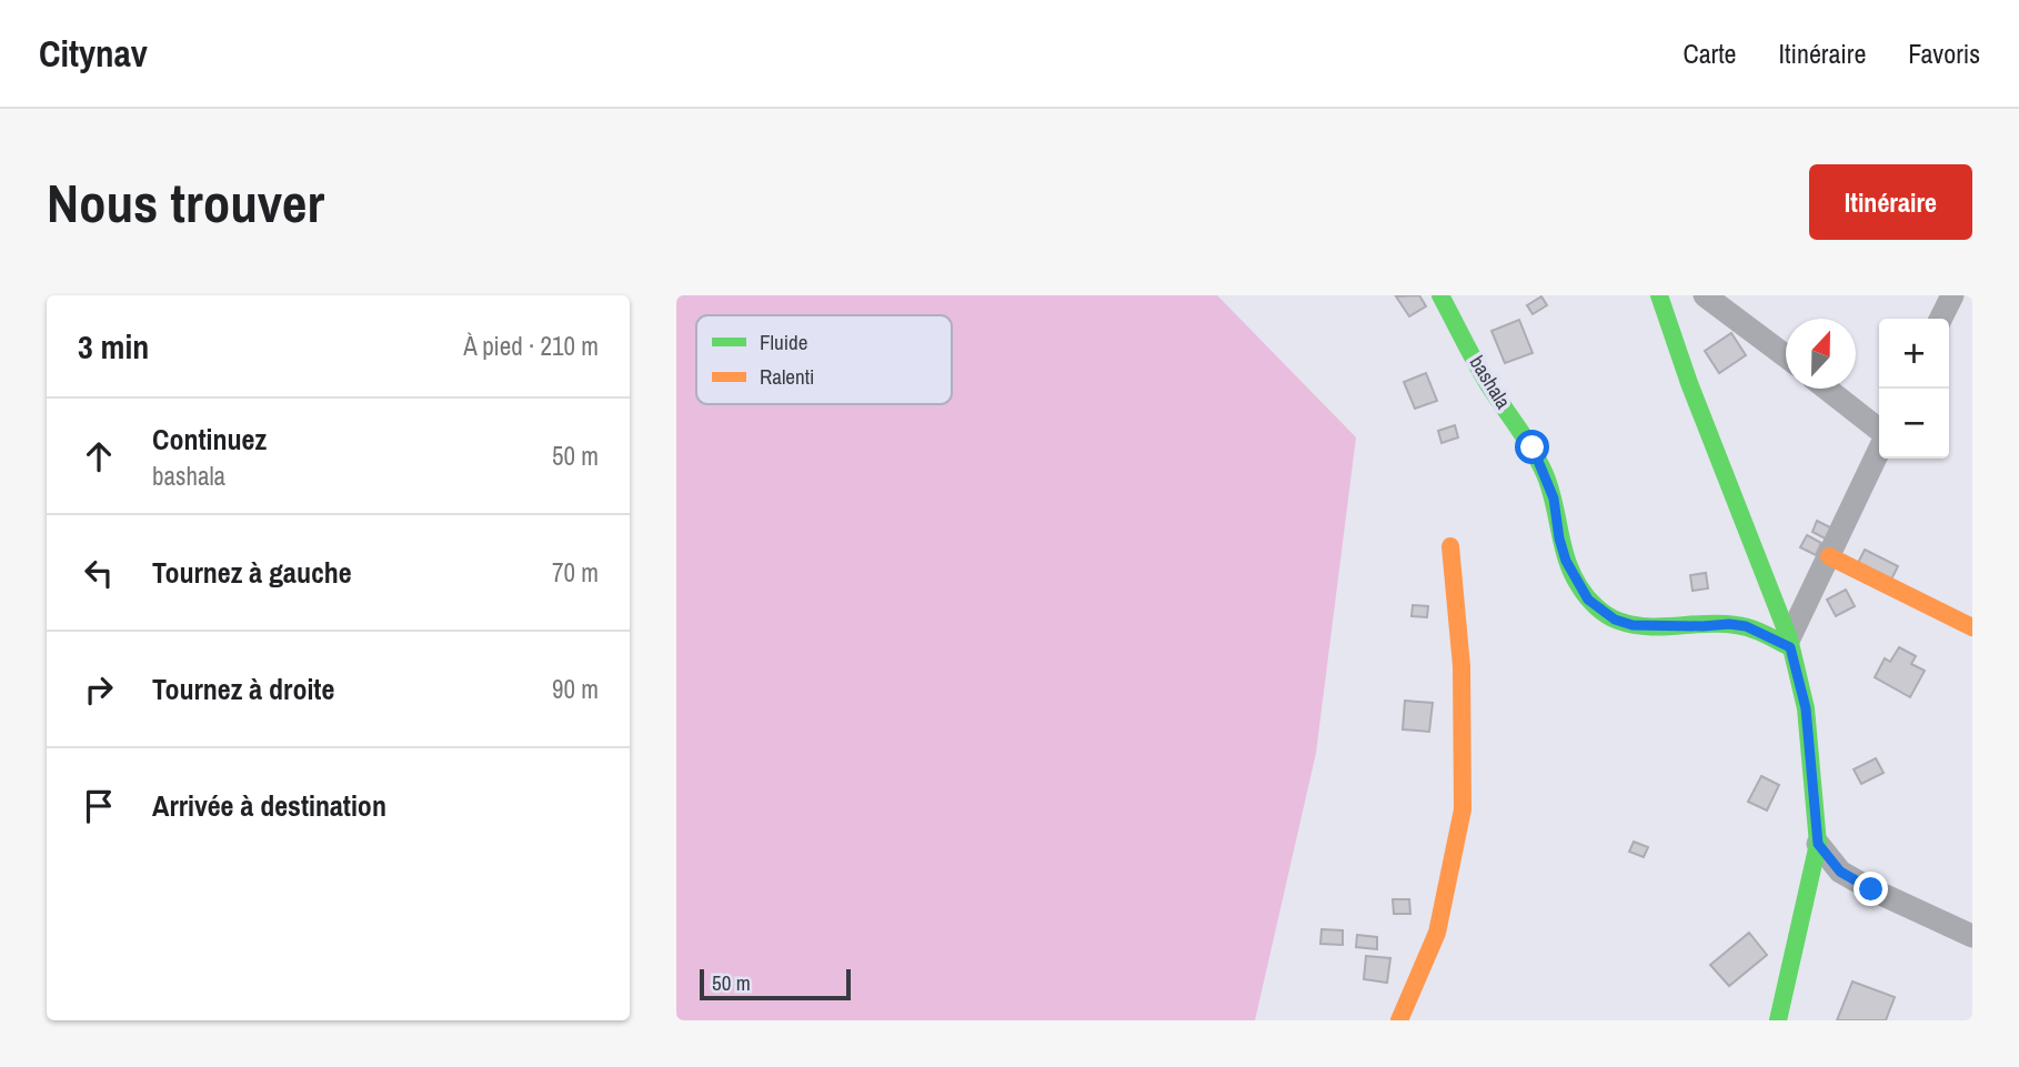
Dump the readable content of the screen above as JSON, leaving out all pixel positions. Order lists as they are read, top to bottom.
{
  "streets": {
    "street": ["bashala"]
  },
  "legend": ["Fluide", "Ralenti"],
  "scale_bar": "50 m",
  "north": "top",
  "page": {
    "header": "Citynav",
    "nav": ["Carte", "Itinéraire", "Favoris"],
    "buttons": "Itinéraire",
    "title": "Nous trouver",
    "heading": ["3 min", "À pied · 210 m"],
    "map_buttons": ["+", "−"],
    "list": [
      ["Continuez", "bashala", "50 m"],
      ["Tournez à gauche", "70 m"],
      ["Tournez à droite", "90 m"],
      "Arrivée à destination"
    ],
    "scale": "50 m"
  }
}
